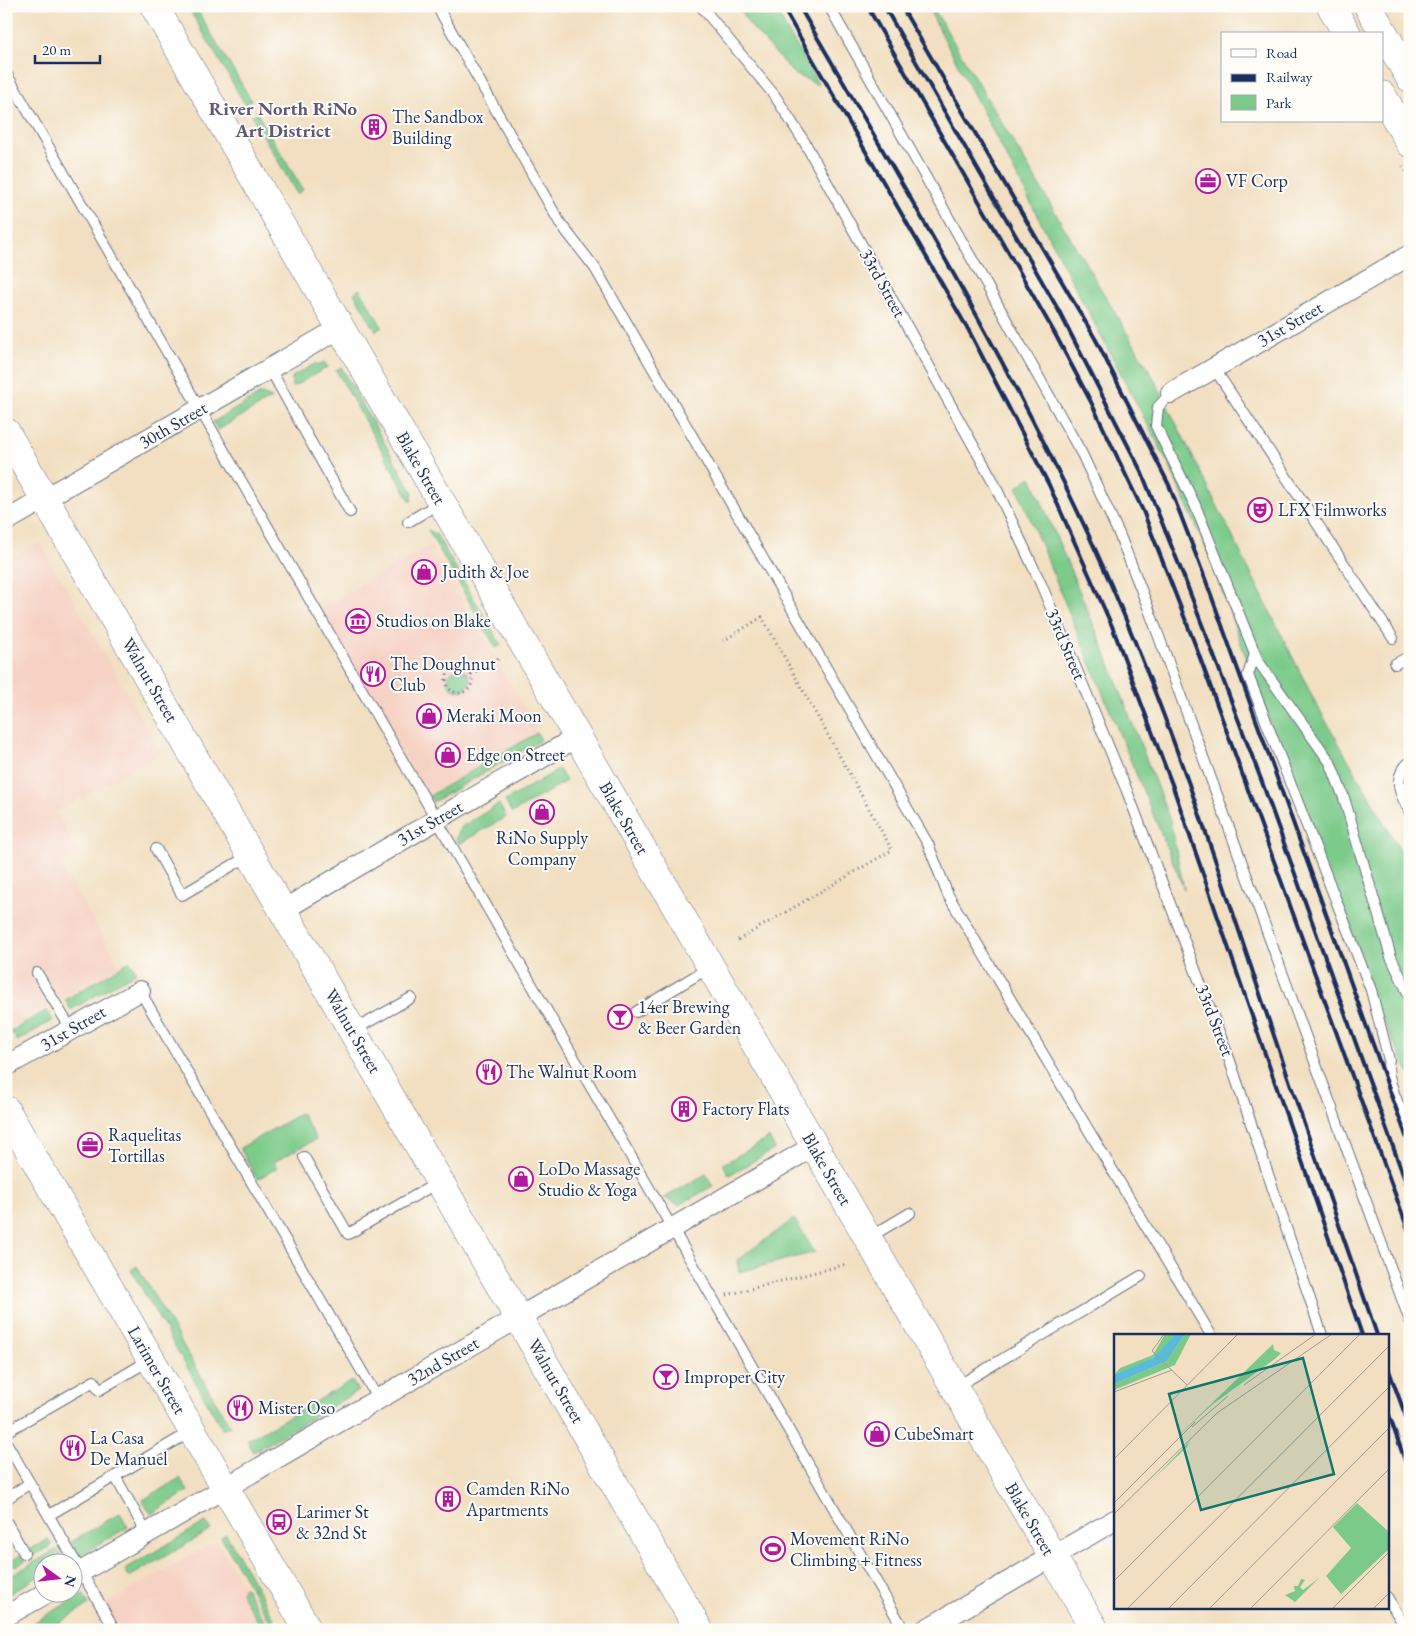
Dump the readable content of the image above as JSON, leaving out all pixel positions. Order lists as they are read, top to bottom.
{
  "streets": {
    "street": [
      "31st Street",
      "30th Street",
      "Blake Street",
      "Walnut Street",
      "32nd Street",
      "Larimer Street"
    ],
    "lane": ["33rd Street"]
  },
  "crossings": [
    ["31st Street", "Blake Street"],
    ["31st Street", "Walnut Street"],
    ["30th Street", "Blake Street"],
    ["30th Street", "Walnut Street"],
    ["Blake Street", "32nd Street"],
    ["Walnut Street", "32nd Street"],
    ["32nd Street", "Larimer Street"]
  ],
  "districts": ["River North RiNo Art District"],
  "places": {
    "building": ["The Sandbox Building", "Factory Flats", "Camden RiNo Apartments"],
    "office": ["VF Corp", "Raquelitas Tortillas"],
    "theatre": ["LFX Filmworks"],
    "shop": [
      "Judith & Joe",
      "Meraki Moon",
      "Edge on Street",
      "RiNo Supply Company",
      "LoDo Massage Studio & Yoga",
      "CubeSmart"
    ],
    "museum": ["Studios on Blake"],
    "restaurant": [
      "The Doughnut Club",
      "The Walnut Room",
      "Mister Oso",
      "La Casa De Manuel"
    ],
    "bar": ["14er Brewing & Beer Garden", "Improper City"],
    "bus stop": ["Larimer St & 32nd St"],
    "sports": ["Movement RiNo Climbing + Fitness"]
  },
  "legend": ["Road", "Railway", "Park"],
  "scale_bar": "20 m",
  "north": "right"
}
